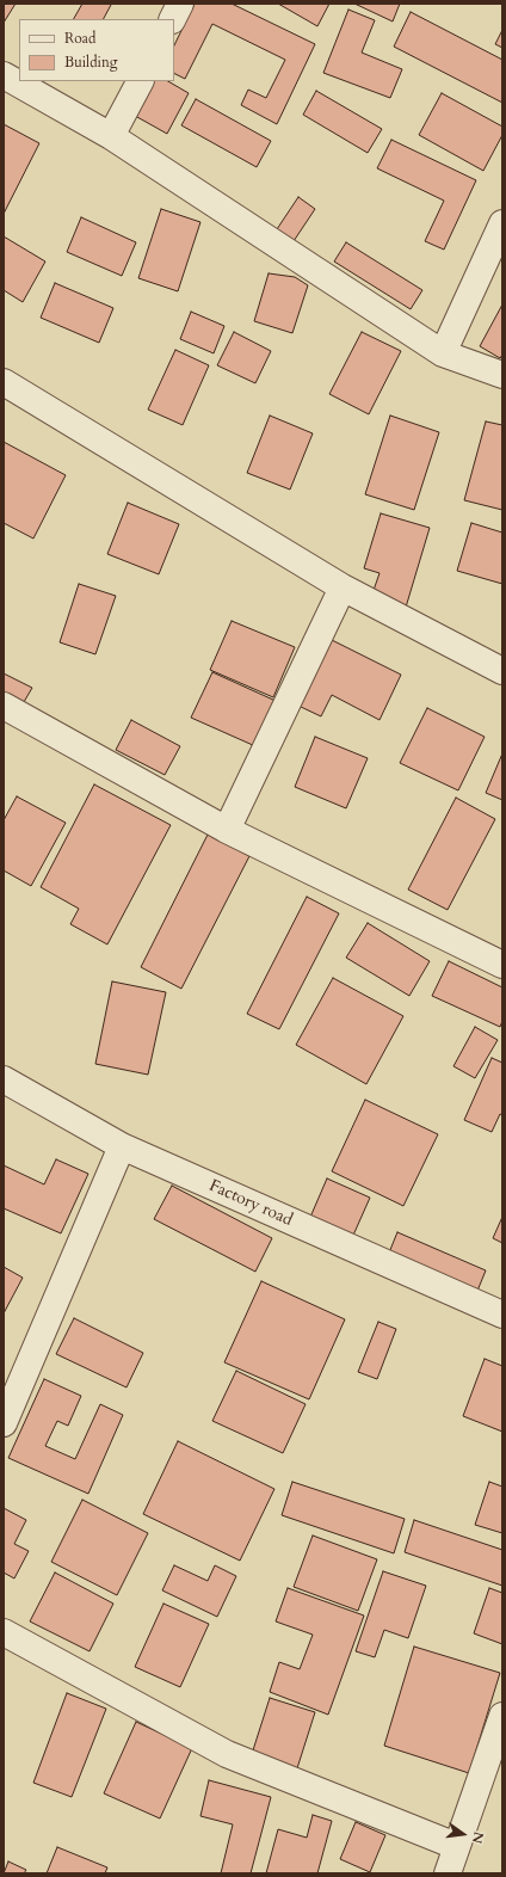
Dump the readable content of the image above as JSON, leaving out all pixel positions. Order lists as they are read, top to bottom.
{
  "streets": {
    "street": ["Factory road"]
  },
  "legend": ["Road", "Building"],
  "north": "right"
}
